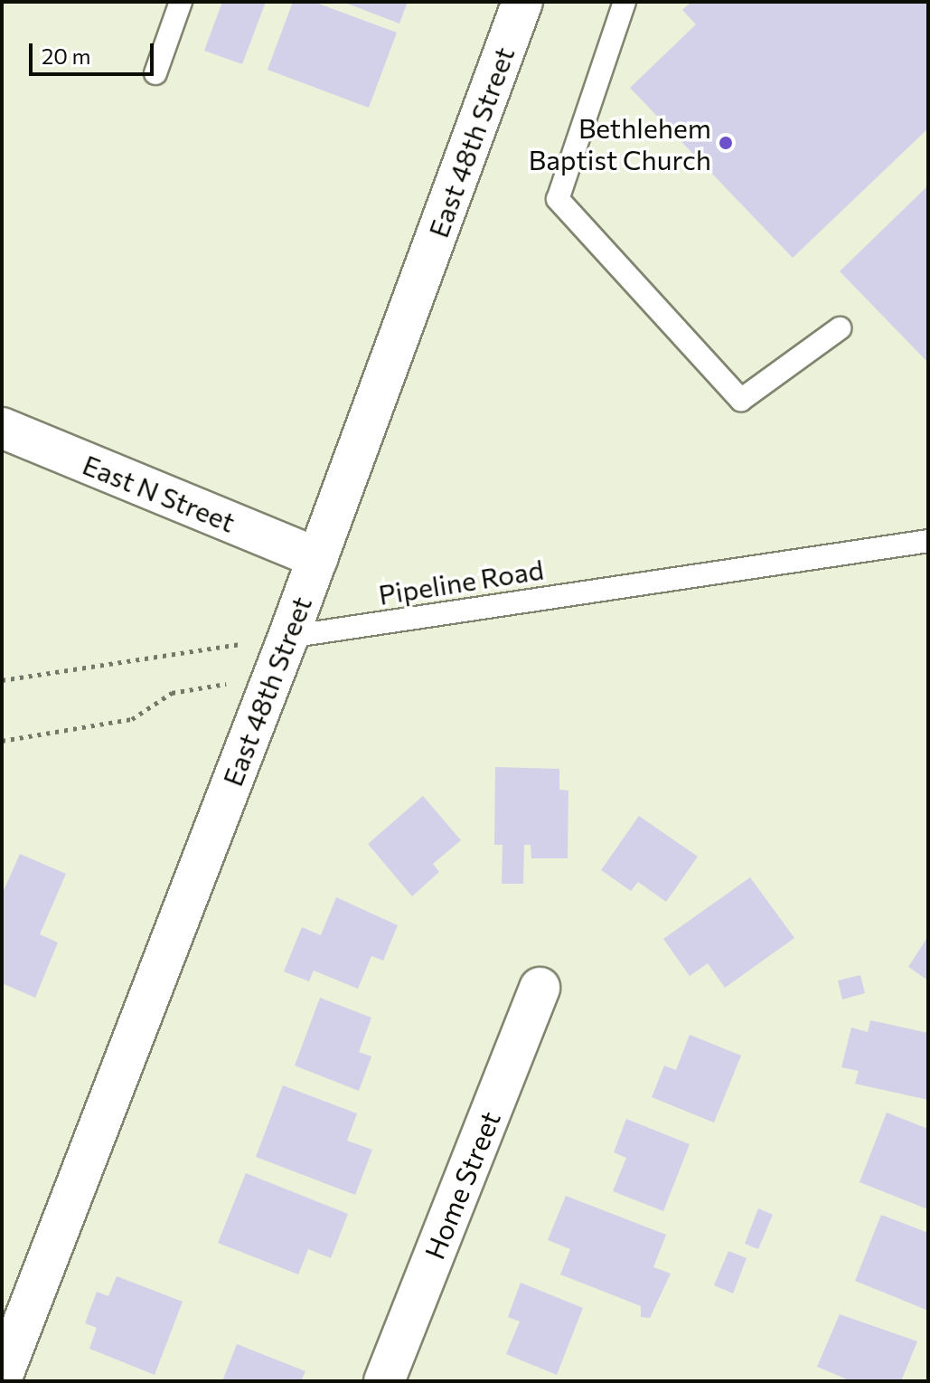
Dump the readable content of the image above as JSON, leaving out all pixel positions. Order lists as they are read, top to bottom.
{
  "streets": {
    "street": ["East 48th Street", "East N Street", "Home Street"],
    "lane": ["Pipeline Road"]
  },
  "crossings": [
    ["East 48th Street", "East N Street"],
    ["East 48th Street", "Pipeline Road"]
  ],
  "places": ["Bethlehem Baptist Church"],
  "scale_bar": "20 m"
}
